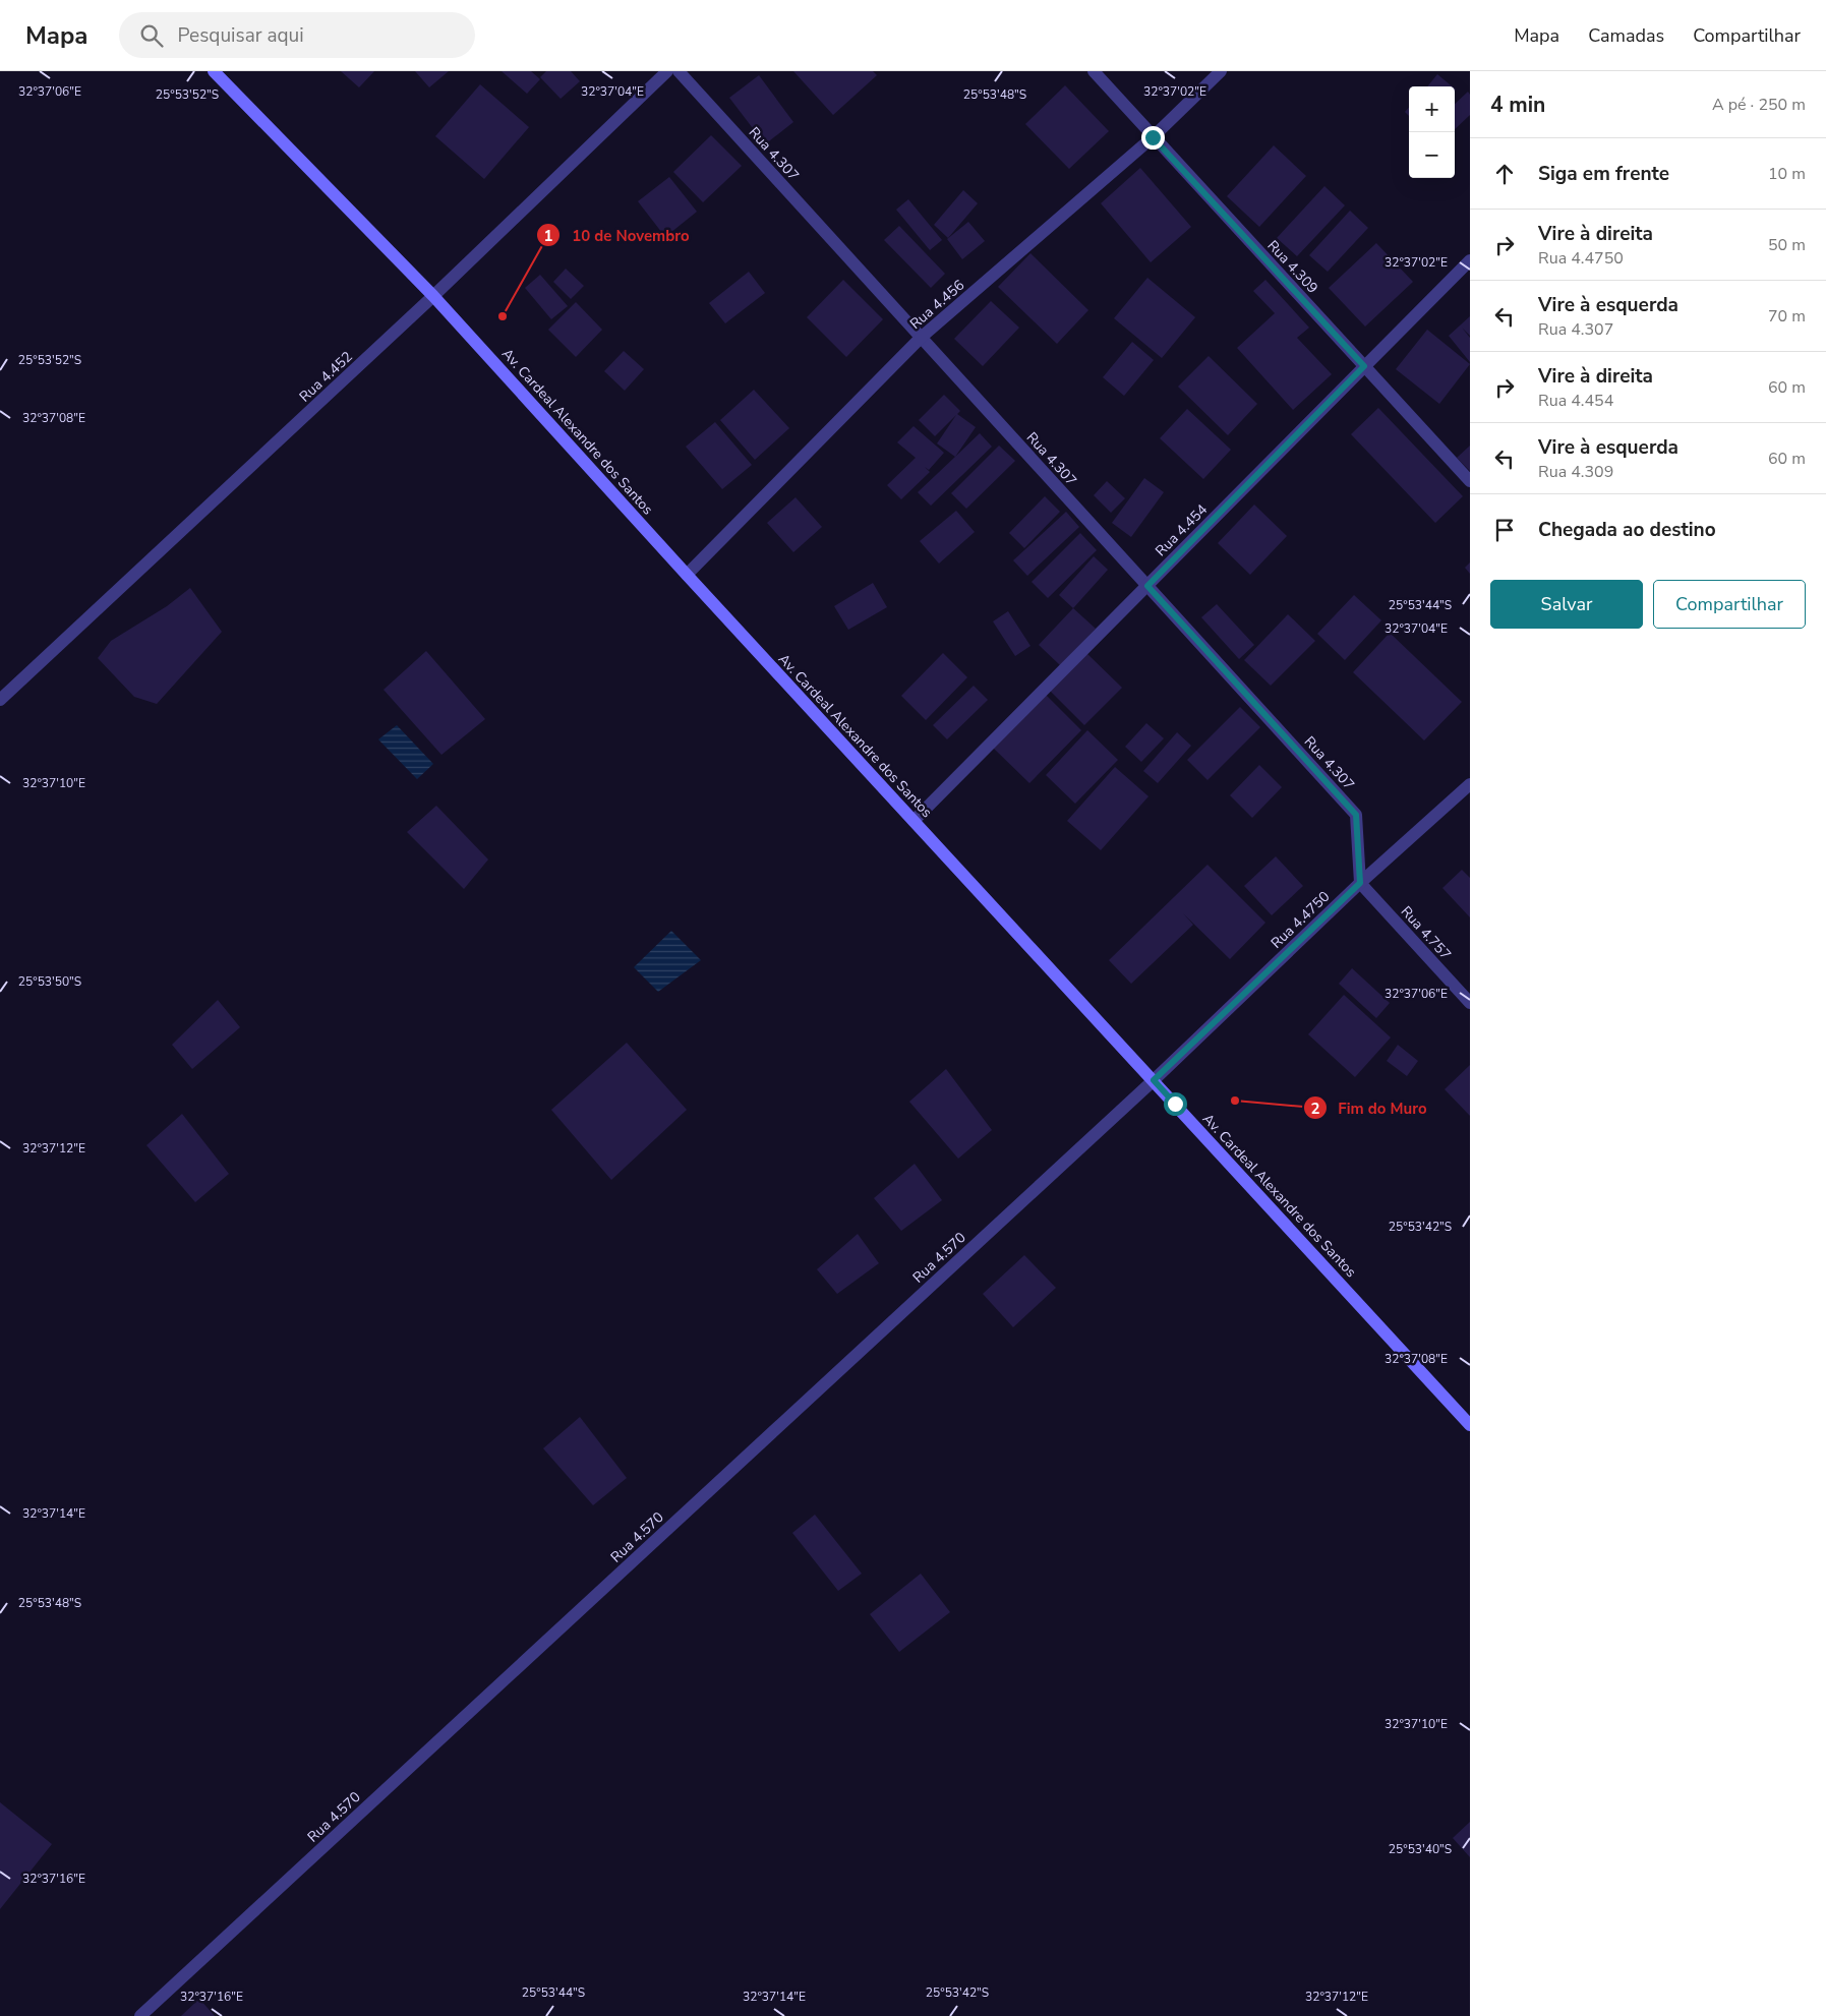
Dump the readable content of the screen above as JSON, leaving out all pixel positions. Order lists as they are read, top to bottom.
{
  "streets": {
    "main road": ["Av. Cardeal Alexandre dos Santos"],
    "street": [
      "Rua 4.307",
      "Rua 4.309",
      "Rua 4.456",
      "Rua 4.452",
      "Rua 4.454",
      "Rua 4.4750",
      "Rua 4.757",
      "Rua 4.570"
    ]
  },
  "crossings": [
    ["Rua 4.307", "Rua 4.456"],
    ["Rua 4.307", "Rua 4.454"],
    ["Rua 4.307", "Rua 4.4750"],
    ["Rua 4.307", "Rua 4.757"],
    ["Rua 4.309", "Rua 4.456"],
    ["Rua 4.309", "Rua 4.454"],
    ["Rua 4.456", "Av. Cardeal Alexandre dos Santos"],
    ["Rua 4.452", "Av. Cardeal Alexandre dos Santos"],
    ["Av. Cardeal Alexandre dos Santos", "Rua 4.454"],
    ["Av. Cardeal Alexandre dos Santos", "Rua 4.4750"],
    ["Av. Cardeal Alexandre dos Santos", "Rua 4.570"],
    ["Rua 4.4750", "Rua 4.757"],
    ["Rua 4.4750", "Rua 4.570"]
  ],
  "places": ["10 de Novembro", "Fim do Muro"],
  "page": {
    "header": "Mapa",
    "search": "Pesquisar aqui",
    "nav": ["Mapa", "Camadas", "Compartilhar"],
    "heading": ["4 min", "A pé · 250 m"],
    "map_buttons": ["+", "−"],
    "list": [
      ["Siga em frente", "10 m"],
      ["Vire à direita", "Rua 4.4750", "50 m"],
      ["Vire à esquerda", "Rua 4.307", "70 m"],
      ["Vire à direita", "Rua 4.454", "60 m"],
      ["Vire à esquerda", "Rua 4.309", "60 m"],
      "Chegada ao destino"
    ],
    "buttons": ["Salvar", "Compartilhar"]
  },
  "coordinates": [
    "32°37'06\"E",
    "32°37'04\"E",
    "32°37'02\"E",
    "25°53'52\"S",
    "25°53'48\"S",
    "32°37'08\"E",
    "25°53'44\"S",
    "32°37'10\"E",
    "25°53'50\"S",
    "32°37'12\"E",
    "25°53'42\"S",
    "32°37'14\"E",
    "25°53'40\"S",
    "32°37'16\"E"
  ]
}
